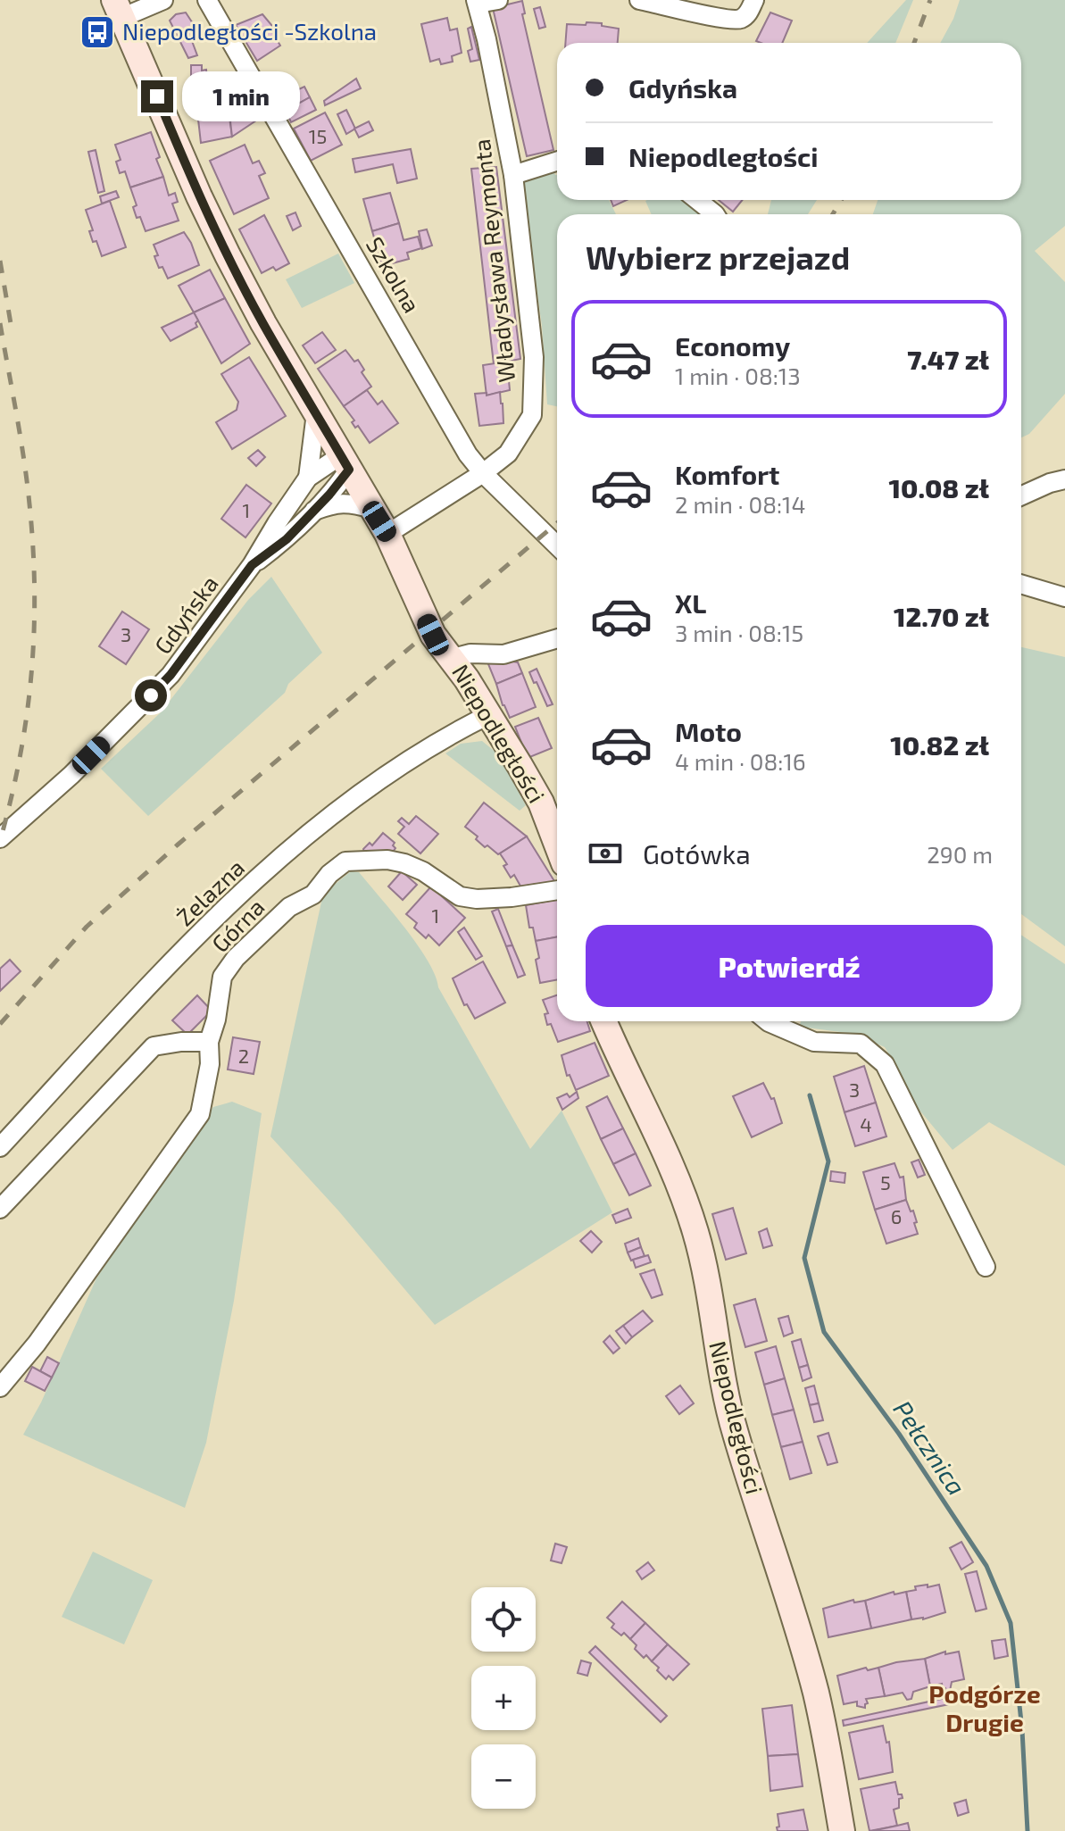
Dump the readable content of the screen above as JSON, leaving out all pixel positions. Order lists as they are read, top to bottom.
{
  "streets": {
    "main road": ["Niepodległości"],
    "street": [
      "Władysława Reymonta",
      "Szkolna",
      "Gdyńska",
      "Żelazna",
      "Górna"
    ]
  },
  "crossings": [
    ["Władysława Reymonta", "Szkolna"],
    ["Władysława Reymonta", "Niepodległości"],
    ["Gdyńska", "Niepodległości"],
    ["Niepodległości", "Żelazna"]
  ],
  "districts": ["Podgórze Drugie"],
  "water": ["Pełcznica"],
  "places": {
    "bus stop": ["Niepodległości -Szkolna"]
  },
  "house_numbers": [
    "15",
    "1",
    "3",
    "1",
    "2",
    "3",
    "4",
    "5",
    "6"
  ],
  "page": {
    "banner": ["Gdyńska", "Niepodległości"],
    "bubble": "1 min",
    "heading": "Wybierz przejazd",
    "list": [
      {
        "name": "Economy",
        "note": "1 min · 08:13",
        "value": "7.47 zł"
      },
      {
        "name": "Komfort",
        "note": "2 min · 08:14",
        "value": "10.08 zł"
      },
      {
        "name": "XL",
        "note": "3 min · 08:15",
        "value": "12.70 zł"
      },
      {
        "name": "Moto",
        "note": "4 min · 08:16",
        "value": "10.82 zł"
      }
    ],
    "pay": ["Gotówka", "290 m"],
    "buttons": "Potwierdź",
    "map_buttons": ["+", "−"]
  }
}
